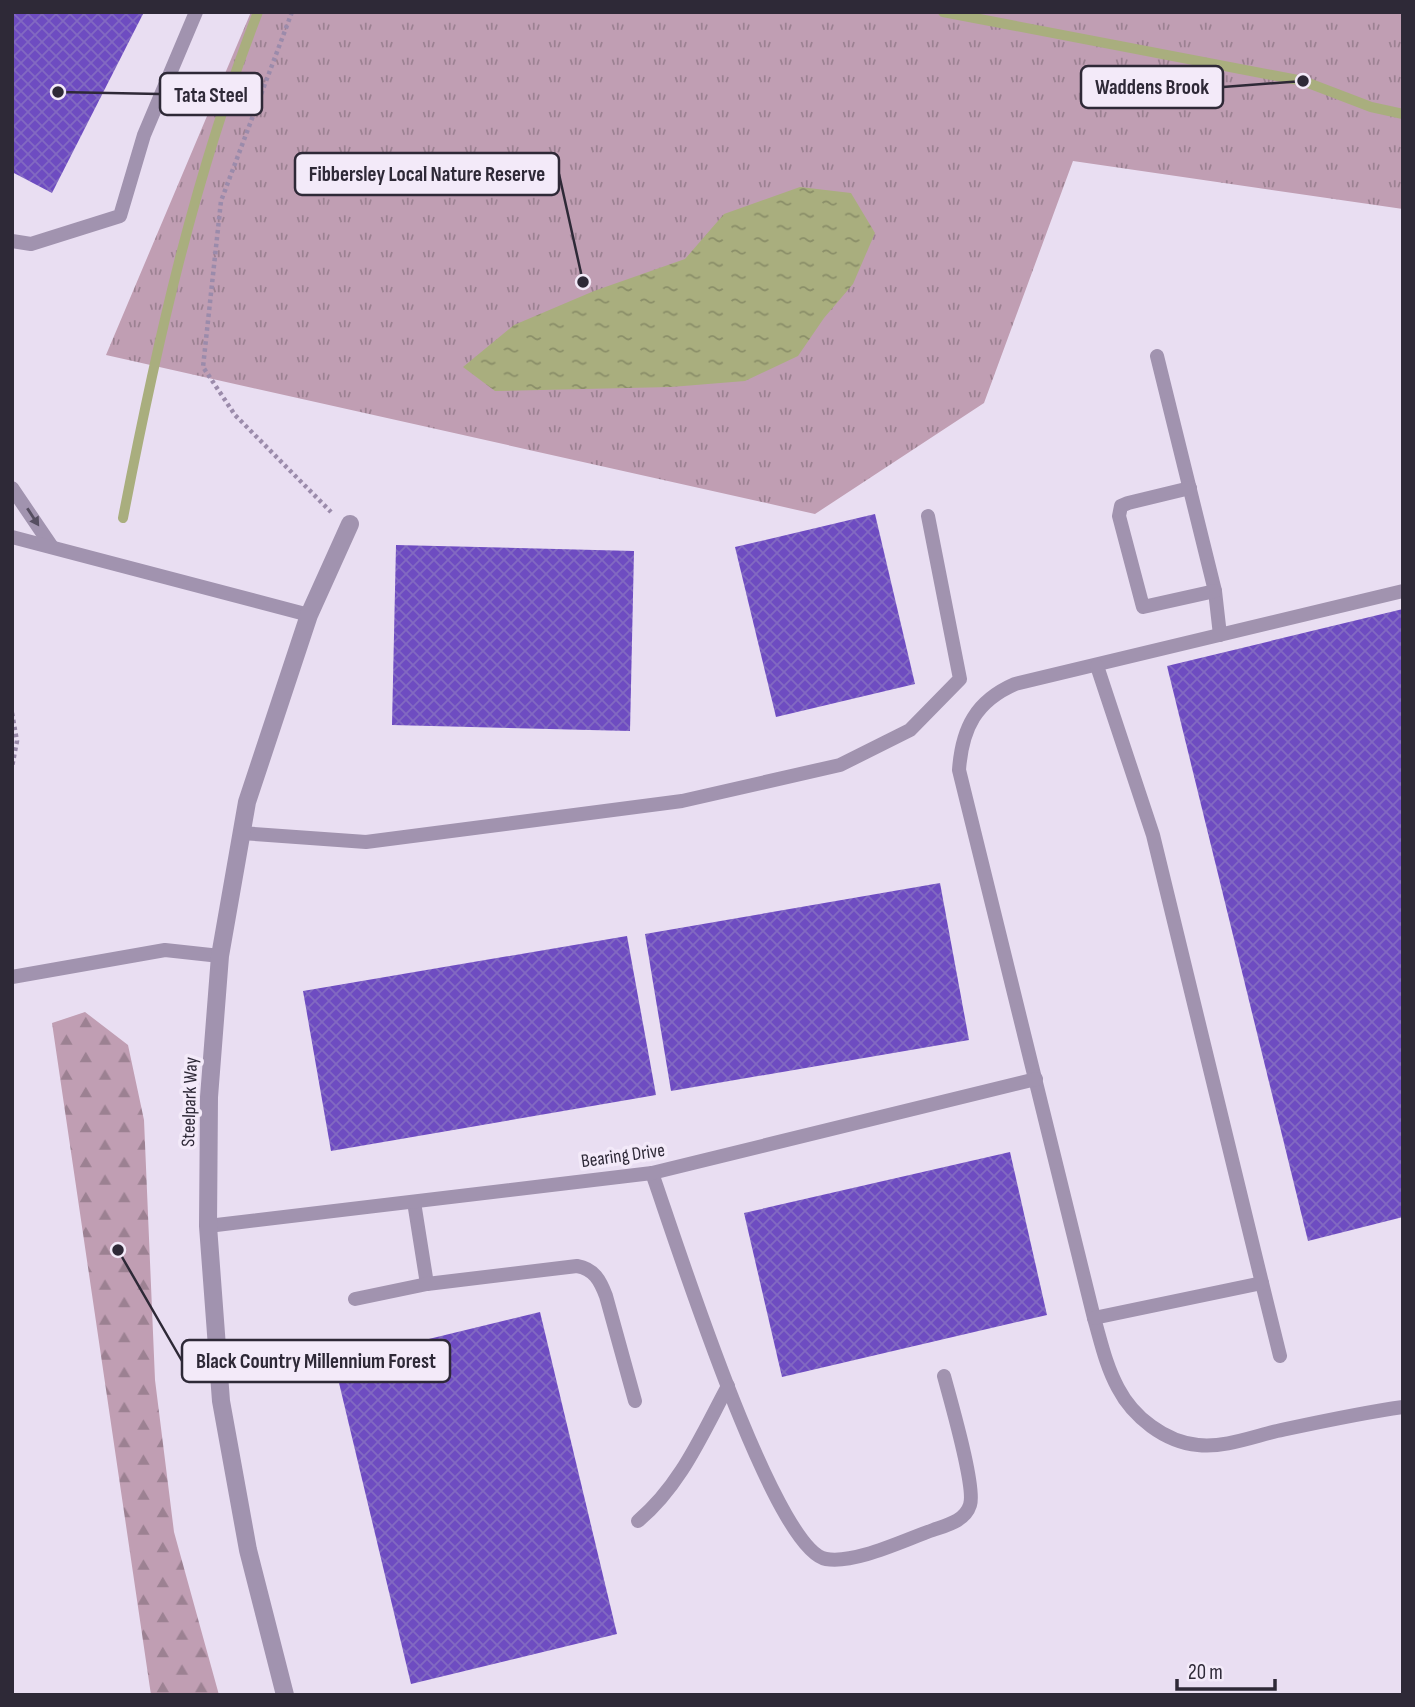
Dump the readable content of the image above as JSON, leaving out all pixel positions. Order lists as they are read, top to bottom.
{
  "streets": {
    "street": ["Steelpark Way"],
    "lane": ["Bearing Drive"]
  },
  "crossings": [
    ["Steelpark Way", "Bearing Drive"]
  ],
  "places": [
    "Waddens Brook",
    "Tata Steel",
    "Fibbersley Local Nature Reserve",
    "Black Country Millennium Forest"
  ],
  "scale_bar": "20 m"
}
